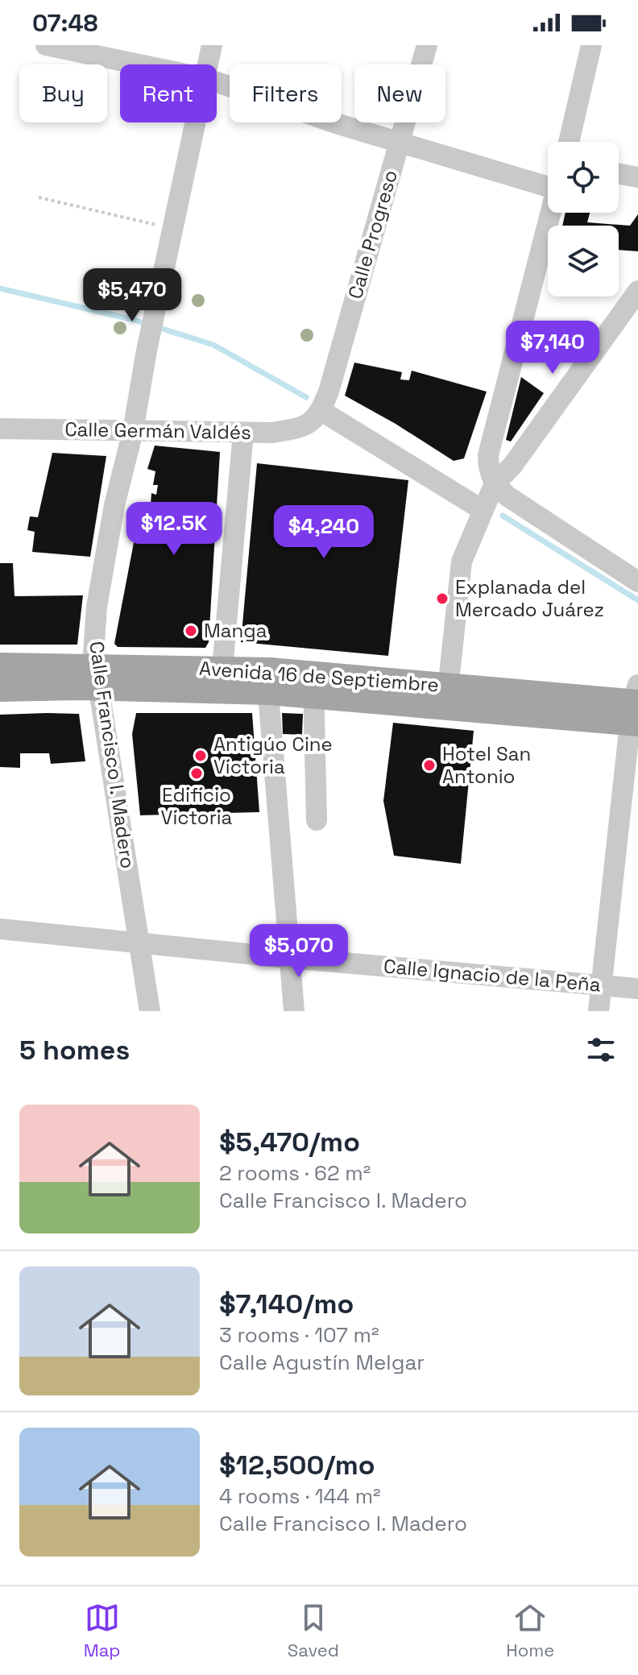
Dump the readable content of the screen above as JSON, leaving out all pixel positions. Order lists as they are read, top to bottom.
{
  "streets": {
    "main road": ["Avenida 16 de Septiembre"],
    "street": [
      "Calle Progreso",
      "Calle Germán Valdés",
      "Calle Francisco I. Madero",
      "Calle Ignacio de la Peña"
    ]
  },
  "crossings": [
    ["Calle Progreso", "Calle Germán Valdés"],
    ["Calle Germán Valdés", "Calle Francisco I. Madero"],
    ["Avenida 16 de Septiembre", "Calle Francisco I. Madero"],
    ["Calle Francisco I. Madero", "Calle Ignacio de la Peña"]
  ],
  "places": [
    "Explanada del Mercado Juárez",
    "Manga",
    "Antigúo Cine Victoria",
    "Hotel San Antonio",
    "Edificio Victoria"
  ],
  "page": {
    "status": "07:48",
    "chip": [
      "Buy",
      "Rent",
      "Filters",
      "New"
    ],
    "price": [
      "$5,470",
      "$7,140",
      "$12.5K",
      "$4,240",
      "$5,070"
    ],
    "heading": "5 homes",
    "list": [
      {
        "name": "$5,470/mo",
        "note": "2 rooms · 62 m² · Calle Francisco I. Madero"
      },
      {
        "name": "$7,140/mo",
        "note": "3 rooms · 107 m² · Calle Agustín Melgar"
      },
      {
        "name": "$12,500/mo",
        "note": "4 rooms · 144 m² · Calle Francisco I. Madero"
      }
    ],
    "tabs": ["Map", "Saved", "Home"]
  }
}
